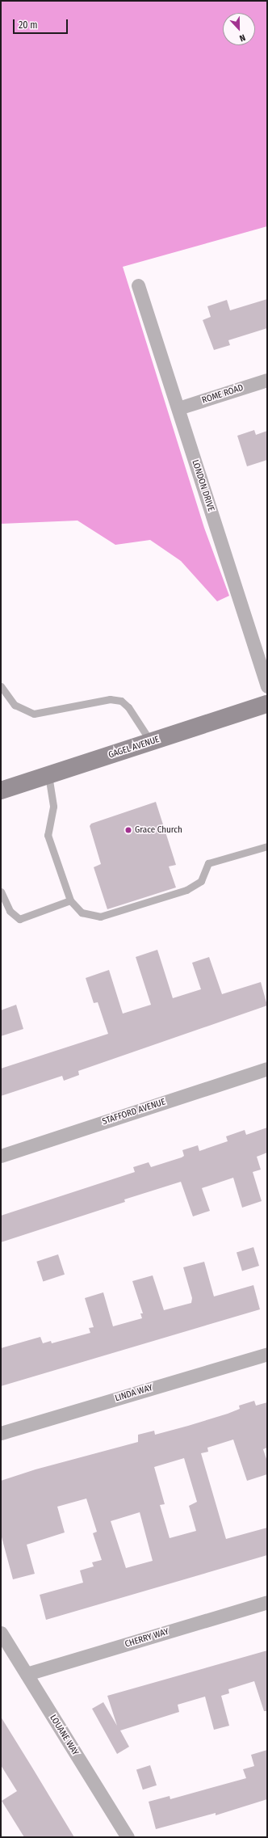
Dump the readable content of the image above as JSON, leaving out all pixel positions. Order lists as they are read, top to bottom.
{
  "streets": {
    "street": [
      "ROME ROAD",
      "LONDON DRIVE",
      "GAGEL AVENUE",
      "STAFFORD AVENUE",
      "LINDA WAY",
      "CHERRY WAY",
      "LOUANE WAY"
    ]
  },
  "crossings": [
    ["ROME ROAD", "LONDON DRIVE"],
    ["CHERRY WAY", "LOUANE WAY"]
  ],
  "places": ["Grace Church"],
  "scale_bar": "20 m",
  "north": "bottom"
}
